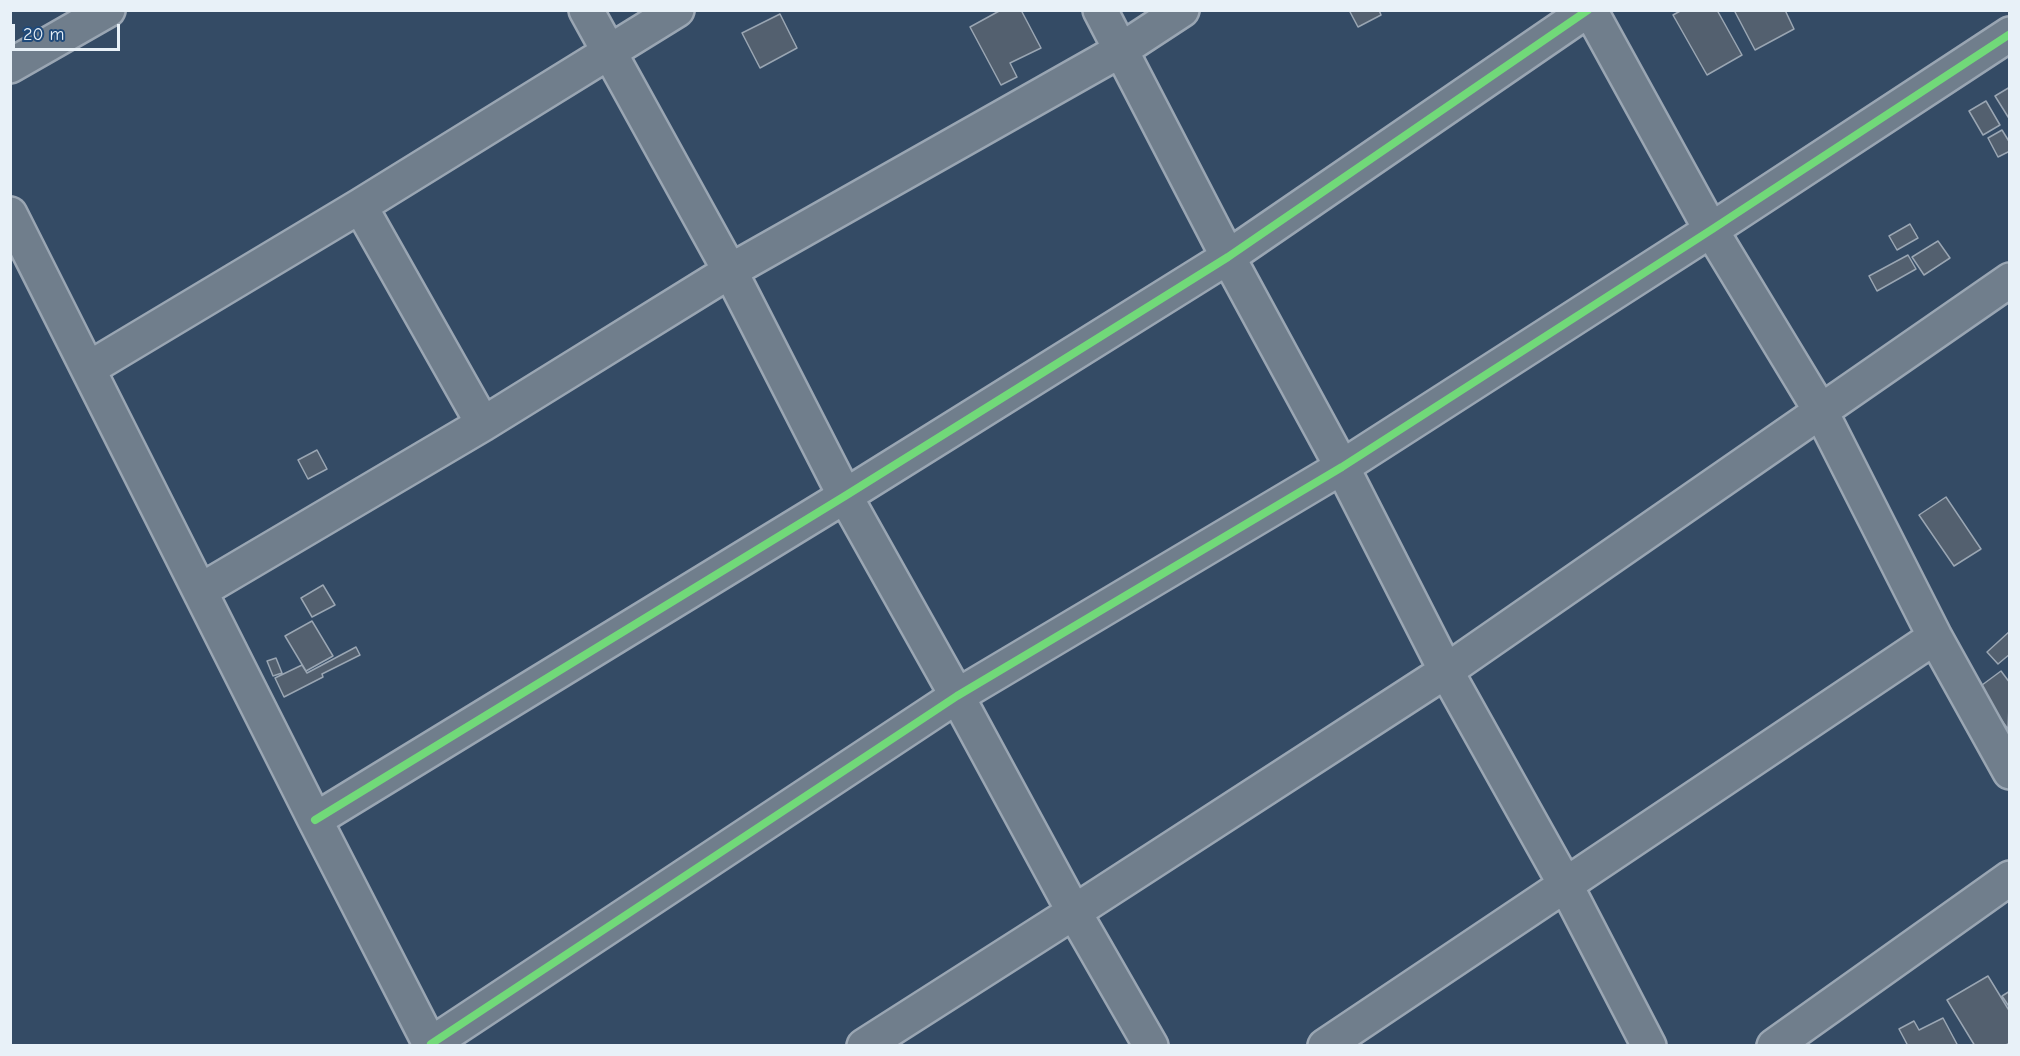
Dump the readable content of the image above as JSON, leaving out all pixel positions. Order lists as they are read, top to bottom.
{
  "scale_bar": "20 m"
}
